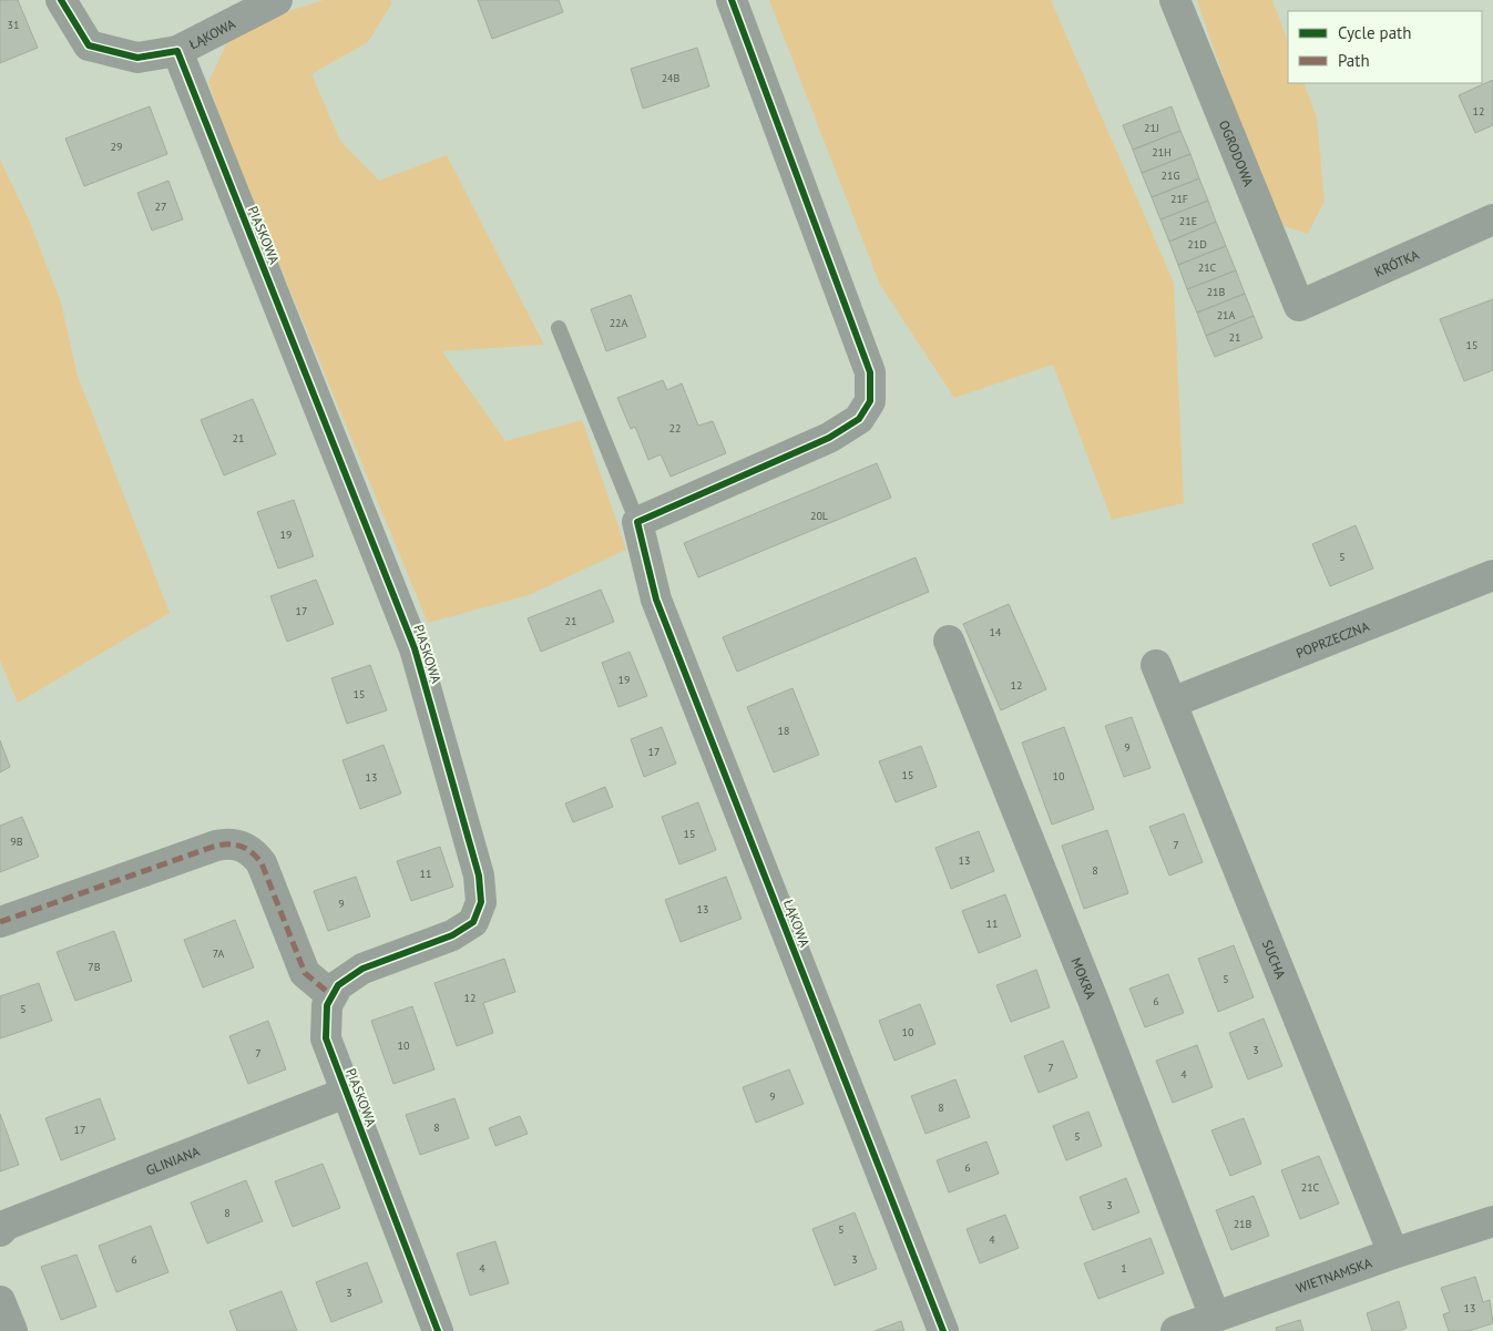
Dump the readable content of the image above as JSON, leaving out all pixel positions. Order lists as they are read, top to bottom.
{
  "streets": {
    "street": [
      "ŁĄKOWA",
      "OGRODOWA",
      "PIASKOWA",
      "KRÓTKA",
      "POPRZECZNA",
      "SUCHA",
      "MOKRA",
      "GLINIANA",
      "WIETNAMSKA"
    ]
  },
  "crossings": [
    ["ŁĄKOWA", "PIASKOWA"],
    ["OGRODOWA", "KRÓTKA"],
    ["PIASKOWA", "GLINIANA"],
    ["POPRZECZNA", "SUCHA"],
    ["SUCHA", "WIETNAMSKA"],
    ["MOKRA", "WIETNAMSKA"]
  ],
  "house_numbers": [
    "31",
    "24B",
    "12",
    "21J",
    "29",
    "21H",
    "21G",
    "21F",
    "27",
    "21E",
    "21D",
    "21C",
    "21B",
    "21A",
    "22A",
    "21",
    "15",
    "22",
    "21",
    "20L",
    "19",
    "5",
    "17",
    "21",
    "14",
    "19",
    "12",
    "15",
    "18",
    "9",
    "17",
    "15",
    "10",
    "13",
    "15",
    "9B",
    "7",
    "13",
    "8",
    "11",
    "9",
    "13",
    "11",
    "7A",
    "7B",
    "5",
    "12",
    "6",
    "5",
    "10",
    "10",
    "3",
    "7",
    "7",
    "4",
    "9",
    "8",
    "8",
    "17",
    "5",
    "6",
    "21C",
    "3",
    "8",
    "21B",
    "5",
    "4",
    "6",
    "3",
    "4",
    "1",
    "3",
    "13"
  ],
  "legend": ["Cycle path", "Path"]
}
